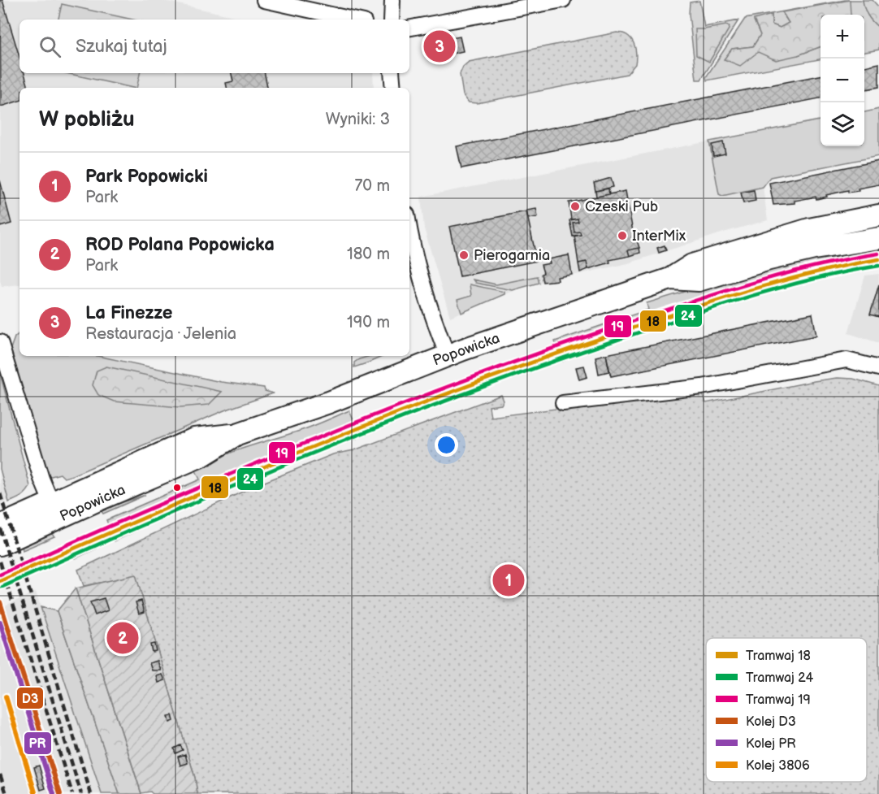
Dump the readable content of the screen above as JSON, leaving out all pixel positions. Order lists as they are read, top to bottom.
{
  "streets": {
    "street": ["Popowicka"]
  },
  "places": ["Czeski Pub", "InterMix", "Pierogarnia"],
  "lines": [
    "tram line 19",
    "tram line 18",
    "tram line 24",
    "rail line D3",
    "rail line PR",
    "rail line 3806"
  ],
  "legend": [
    "Tramwaj 18",
    "Tramwaj 24",
    "Tramwaj 19",
    "Kolej D3",
    "Kolej PR",
    "Kolej 3806"
  ],
  "page": {
    "map_buttons": ["+", "−"],
    "search": "Szukaj tutaj",
    "pins": ["3", "1", "2"],
    "heading": ["W pobliżu", "Wyniki: 3"],
    "list": [
      {
        "mark": "1",
        "name": "Park Popowicki",
        "note": "Park",
        "value": "70 m"
      },
      {
        "mark": "2",
        "name": "ROD Polana Popowicka",
        "note": "Park",
        "value": "180 m"
      },
      {
        "mark": "3",
        "name": "La Finezze",
        "note": "Restauracja · Jelenia",
        "value": "190 m"
      }
    ]
  }
}
